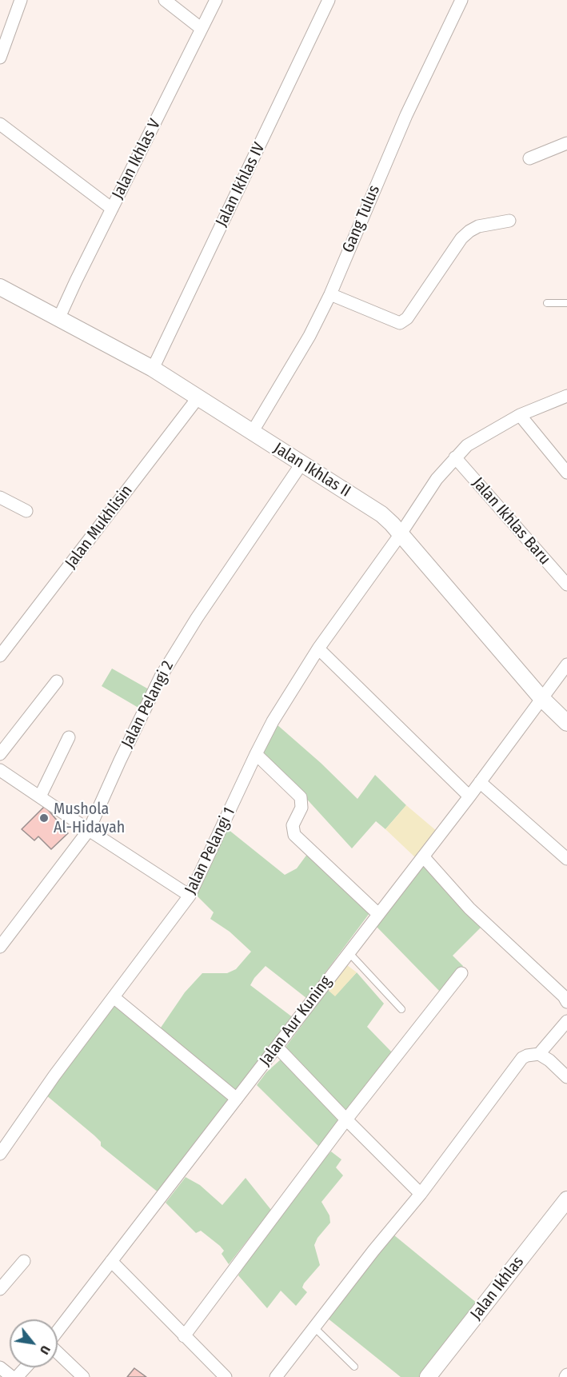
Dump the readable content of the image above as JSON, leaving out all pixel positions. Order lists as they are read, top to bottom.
{
  "streets": {
    "street": [
      "Jalan Ikhlas V",
      "Jalan Ikhlas IV",
      "Gang Tulus",
      "Jalan Ikhlas II",
      "Jalan Ikhlas Baru",
      "Jalan Mukhlisin",
      "Jalan Pelangi 2",
      "Jalan Pelangi 1",
      "Jalan Aur Kuning",
      "Jalan Ikhlas"
    ]
  },
  "crossings": [
    ["Jalan Ikhlas V", "Jalan Ikhlas II"],
    ["Jalan Ikhlas IV", "Jalan Ikhlas II"],
    ["Gang Tulus", "Jalan Ikhlas II"],
    ["Jalan Ikhlas II", "Jalan Mukhlisin"],
    ["Jalan Ikhlas II", "Jalan Pelangi 2"],
    ["Jalan Ikhlas II", "Jalan Pelangi 1"],
    ["Jalan Ikhlas II", "Jalan Aur Kuning"],
    ["Jalan Ikhlas Baru", "Jalan Pelangi 1"]
  ],
  "places": ["Mushola Al-Hidayah"],
  "north": "bottom right"
}
